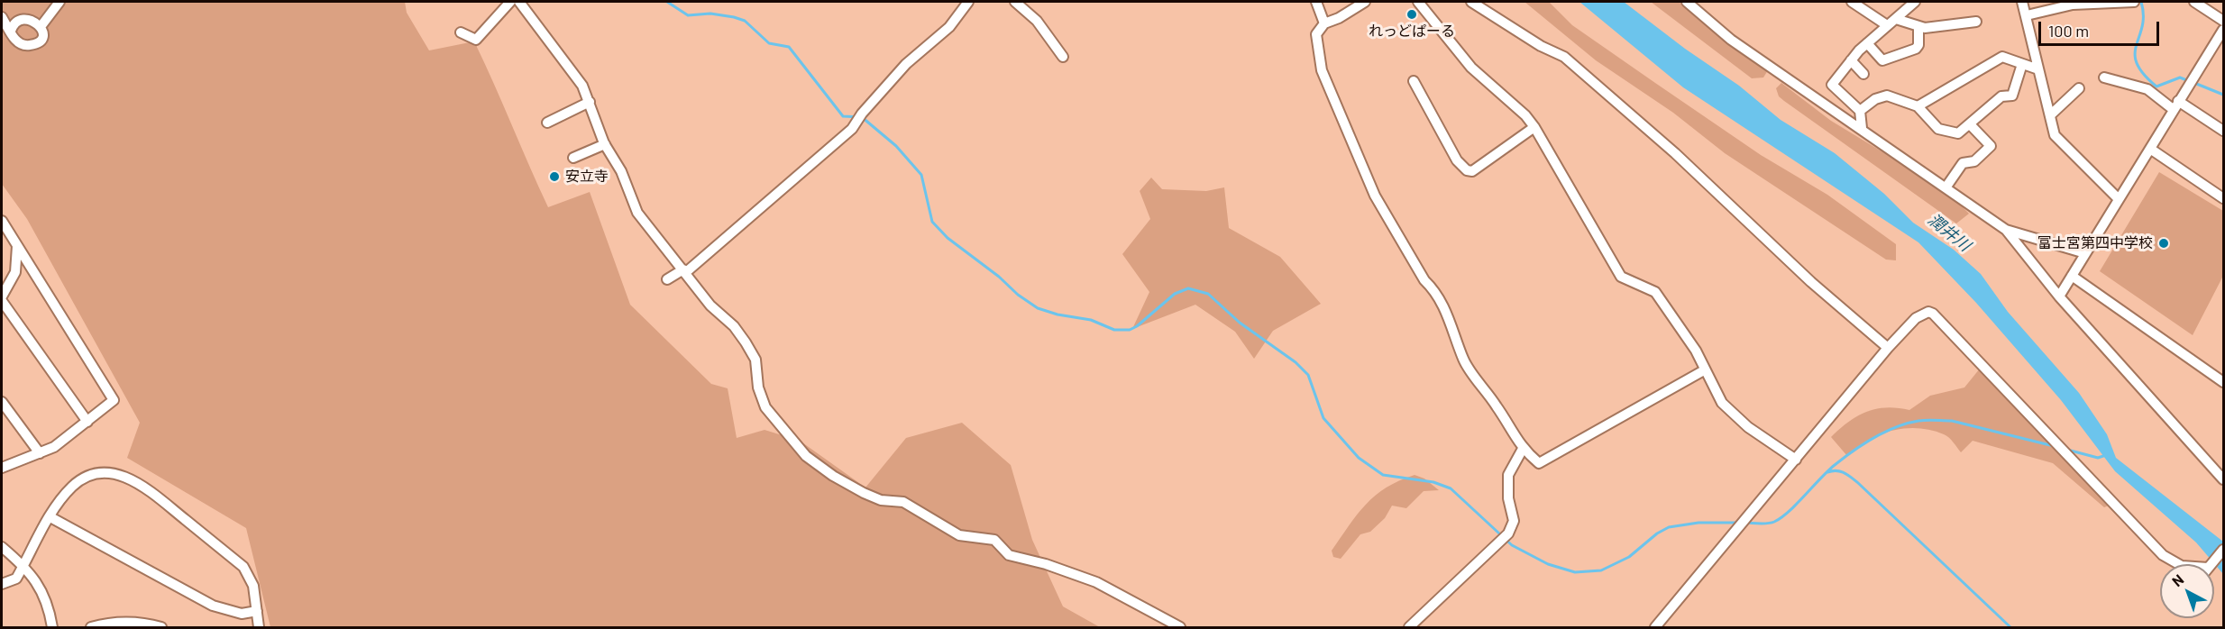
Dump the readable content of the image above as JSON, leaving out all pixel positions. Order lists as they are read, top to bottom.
{
  "water": ["潤井川"],
  "places": ["れっどぱーる", "安立寺", "富士宮第四中学校"],
  "scale_bar": "100 m",
  "north": "top left"
}
